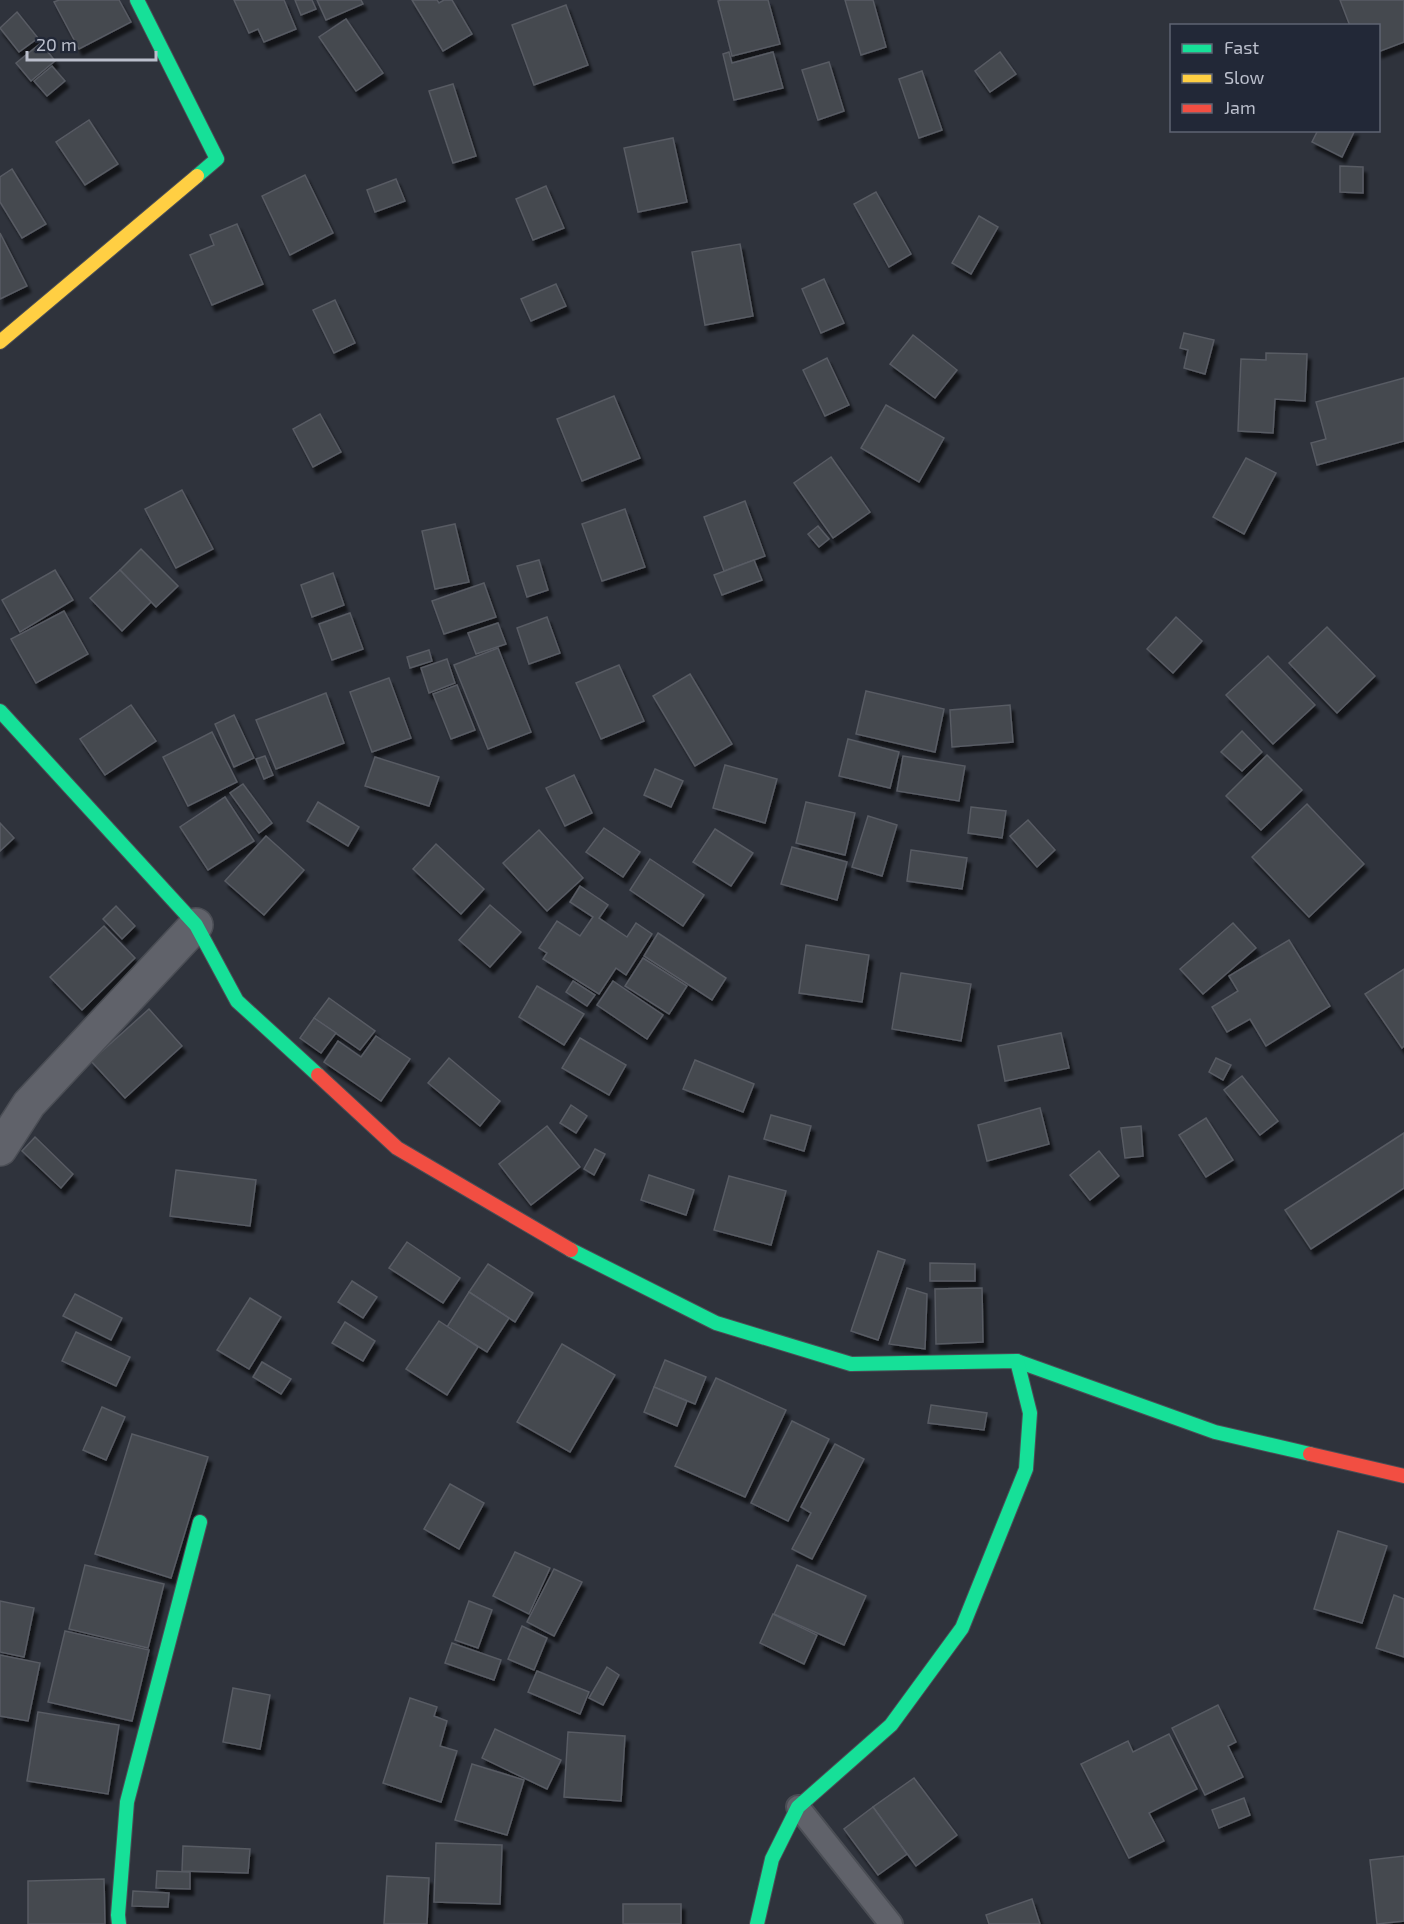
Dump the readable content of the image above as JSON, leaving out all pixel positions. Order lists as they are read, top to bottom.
{
  "legend": ["Fast", "Slow", "Jam"],
  "scale_bar": "20 m"
}
